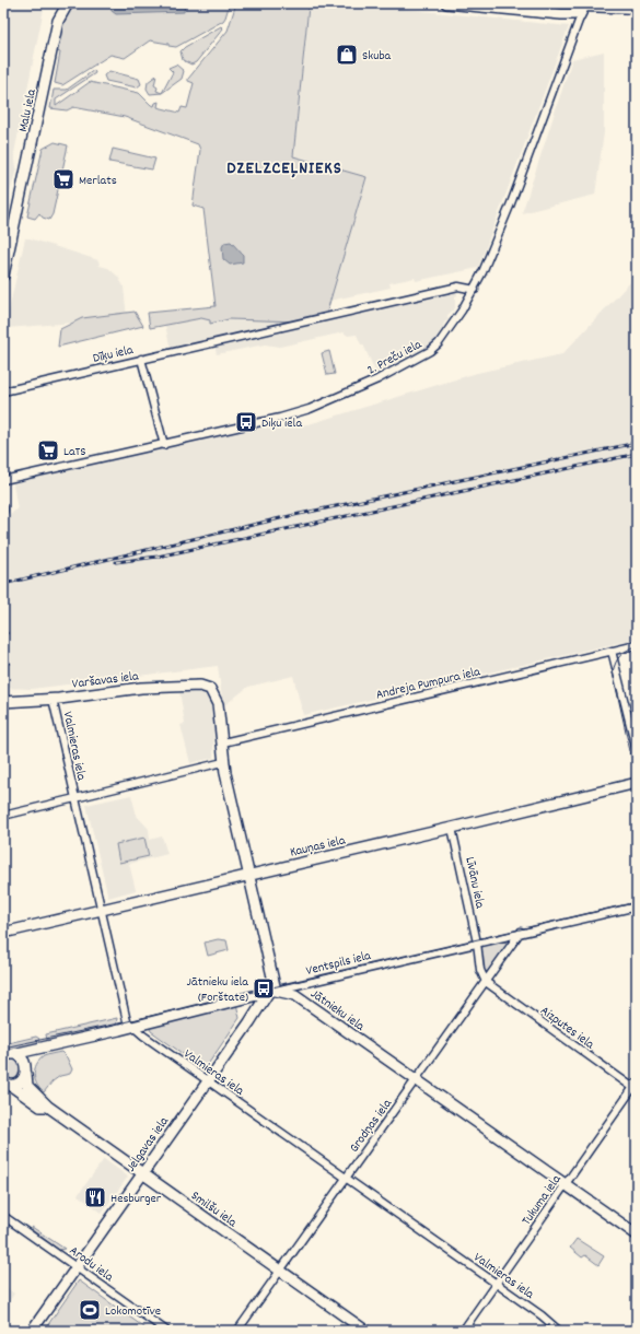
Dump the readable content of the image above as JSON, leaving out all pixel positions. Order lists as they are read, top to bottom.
{
  "streets": {
    "street": [
      "Malu iela",
      "Dīķu iela",
      "2. Preču iela",
      "Varšavas iela",
      "Andreja Pumpura iela",
      "Valmieras iela",
      "Kauņas iela",
      "Līvānu iela",
      "Ventspils iela",
      "Jātnieku iela",
      "Aizputes iela",
      "Grodņas iela",
      "Jelgavas iela",
      "Tukuma iela",
      "Smilšu iela",
      "Arodu iela"
    ]
  },
  "crossings": [
    ["Dīķu iela", "2. Preču iela"],
    ["Varšavas iela", "Andreja Pumpura iela"],
    ["Varšavas iela", "Valmieras iela"],
    ["Valmieras iela", "Kauņas iela"],
    ["Valmieras iela", "Ventspils iela"],
    ["Valmieras iela", "Grodņas iela"],
    ["Valmieras iela", "Jelgavas iela"],
    ["Valmieras iela", "Tukuma iela"],
    ["Kauņas iela", "Līvānu iela"],
    ["Līvānu iela", "Ventspils iela"],
    ["Līvānu iela", "Aizputes iela"],
    ["Līvānu iela", "Grodņas iela"],
    ["Ventspils iela", "Jātnieku iela"],
    ["Ventspils iela", "Grodņas iela"],
    ["Ventspils iela", "Jelgavas iela"],
    ["Ventspils iela", "Smilšu iela"],
    ["Jātnieku iela", "Grodņas iela"],
    ["Jātnieku iela", "Jelgavas iela"],
    ["Jātnieku iela", "Tukuma iela"],
    ["Aizputes iela", "Grodņas iela"],
    ["Aizputes iela", "Tukuma iela"],
    ["Grodņas iela", "Smilšu iela"],
    ["Jelgavas iela", "Smilšu iela"],
    ["Jelgavas iela", "Arodu iela"]
  ],
  "districts": ["DZELZCEĻNIEKS"],
  "places": {
    "shop": ["Skuba"],
    "supermarket": ["Merlats", "LaTS"],
    "bus stop": ["Diķu iela", "Jātnieku iela (Forštate)"],
    "restaurant": ["Hesburger"],
    "sports": ["Lokomotīve"]
  }
}
